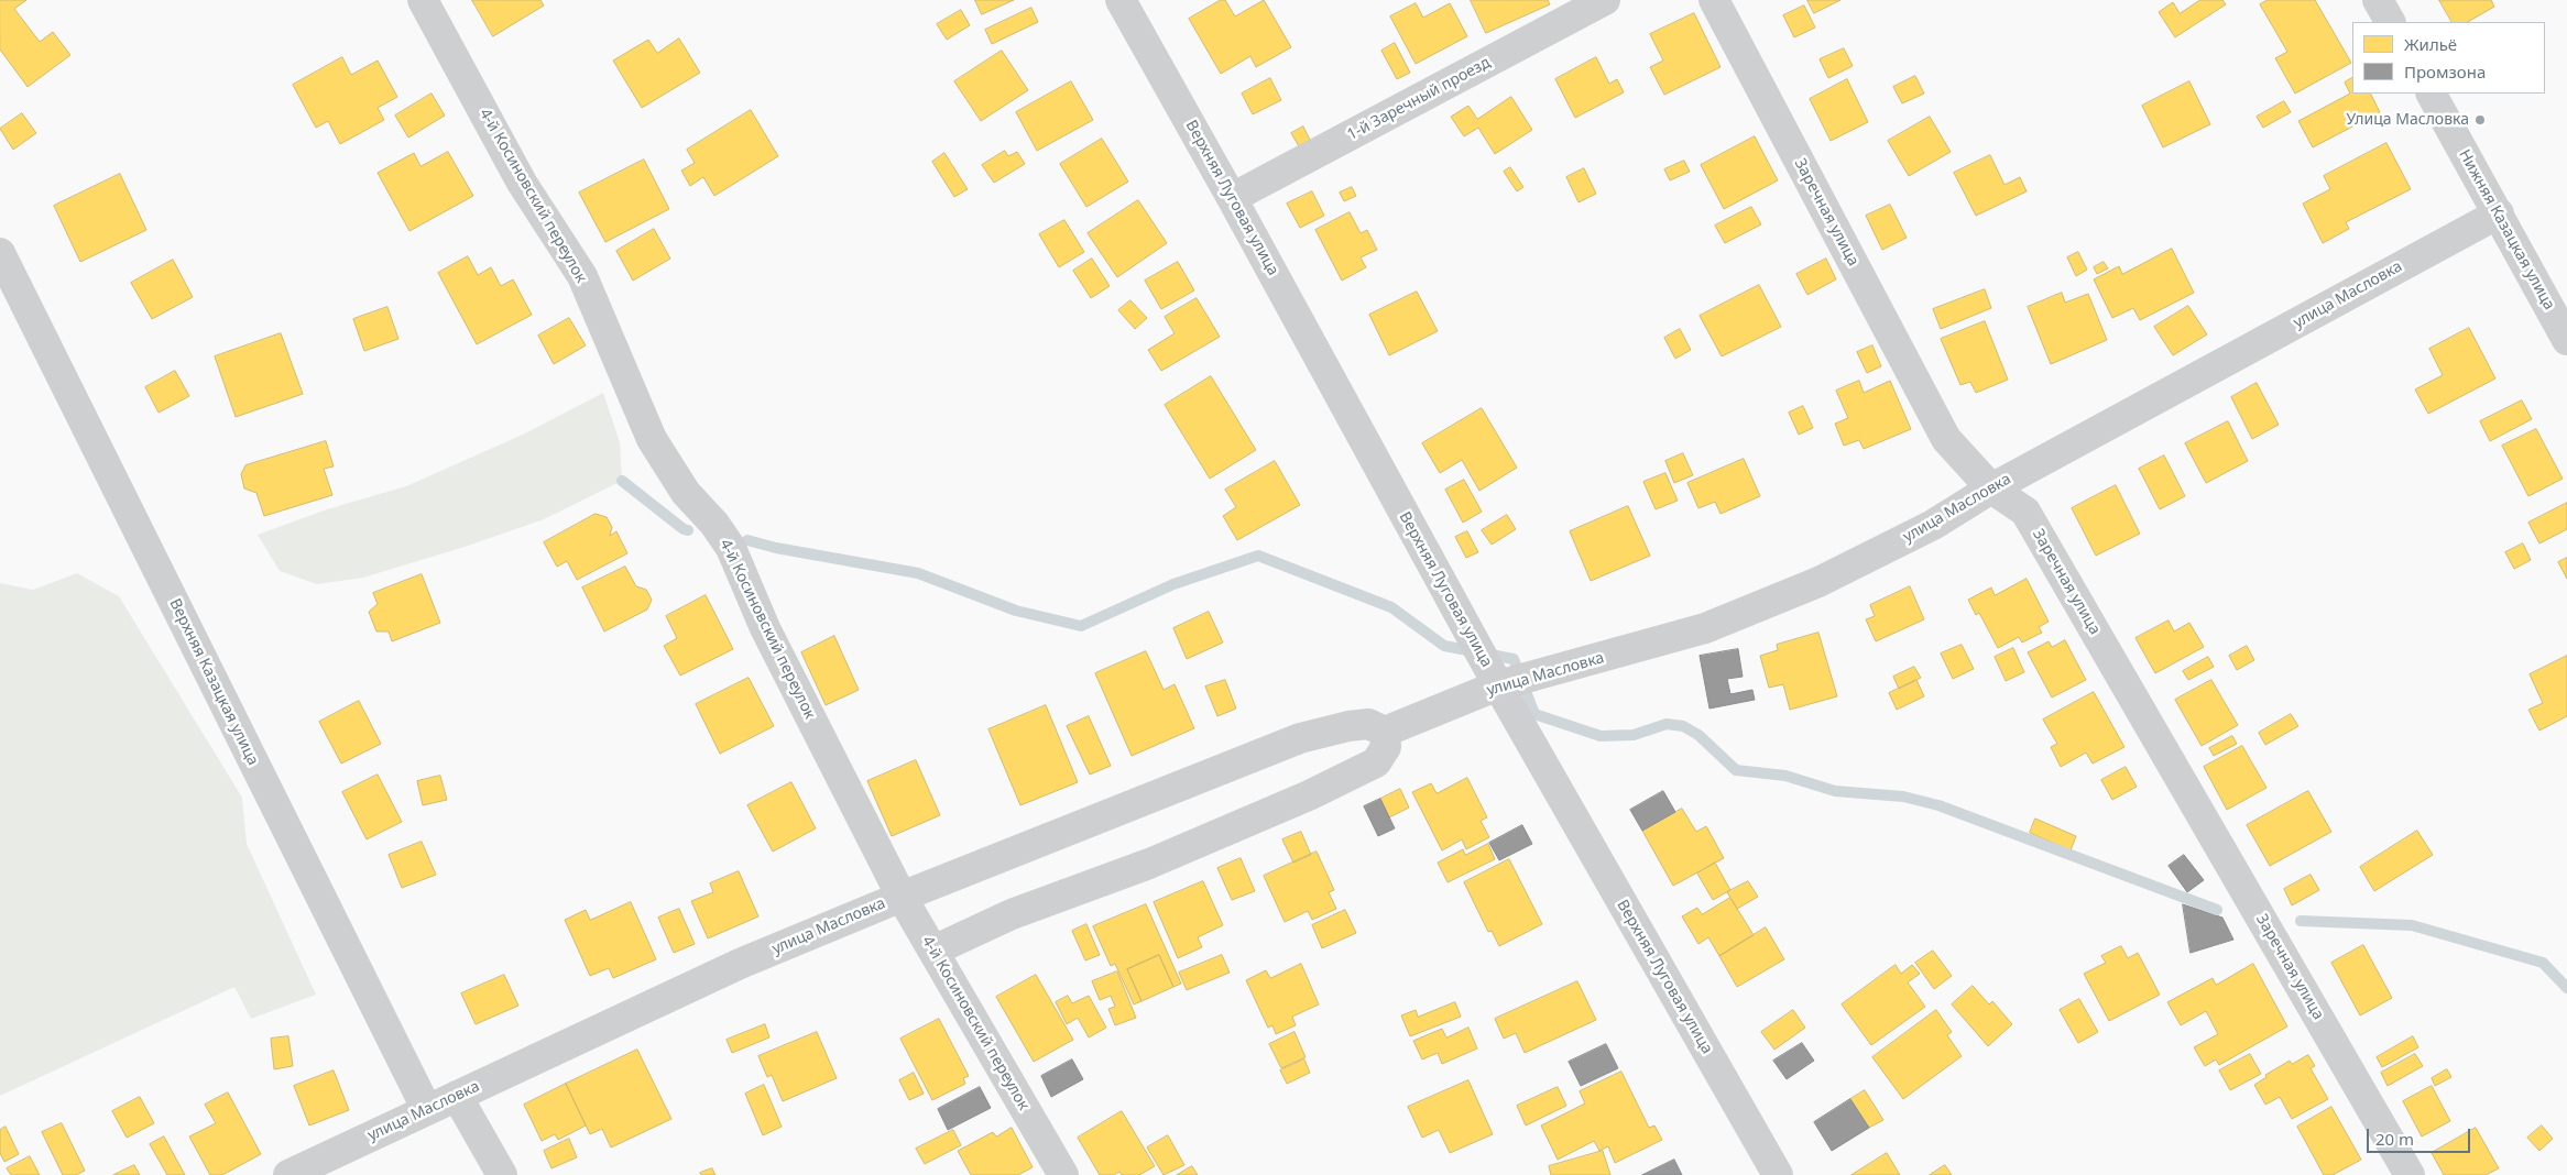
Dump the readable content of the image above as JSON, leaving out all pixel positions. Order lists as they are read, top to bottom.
{
  "streets": {
    "street": [
      "1-й Заречный проезд",
      "4-й Косиновский переулок",
      "Верхняя Луговая улица",
      "Заречная улица",
      "Нижняя Казацкая улица",
      "улица Масловка",
      "Верхняя Казацкая улица"
    ]
  },
  "crossings": [
    ["1-й Заречный проезд", "Верхняя Луговая улица"],
    ["4-й Косиновский переулок", "улица Масловка"],
    ["Верхняя Луговая улица", "улица Масловка"],
    ["Заречная улица", "улица Масловка"],
    ["Нижняя Казацкая улица", "улица Масловка"],
    ["улица Масловка", "Верхняя Казацкая улица"]
  ],
  "places": ["Улица Масловка"],
  "legend": ["Жильё", "Промзона"],
  "scale_bar": "20 m"
}
